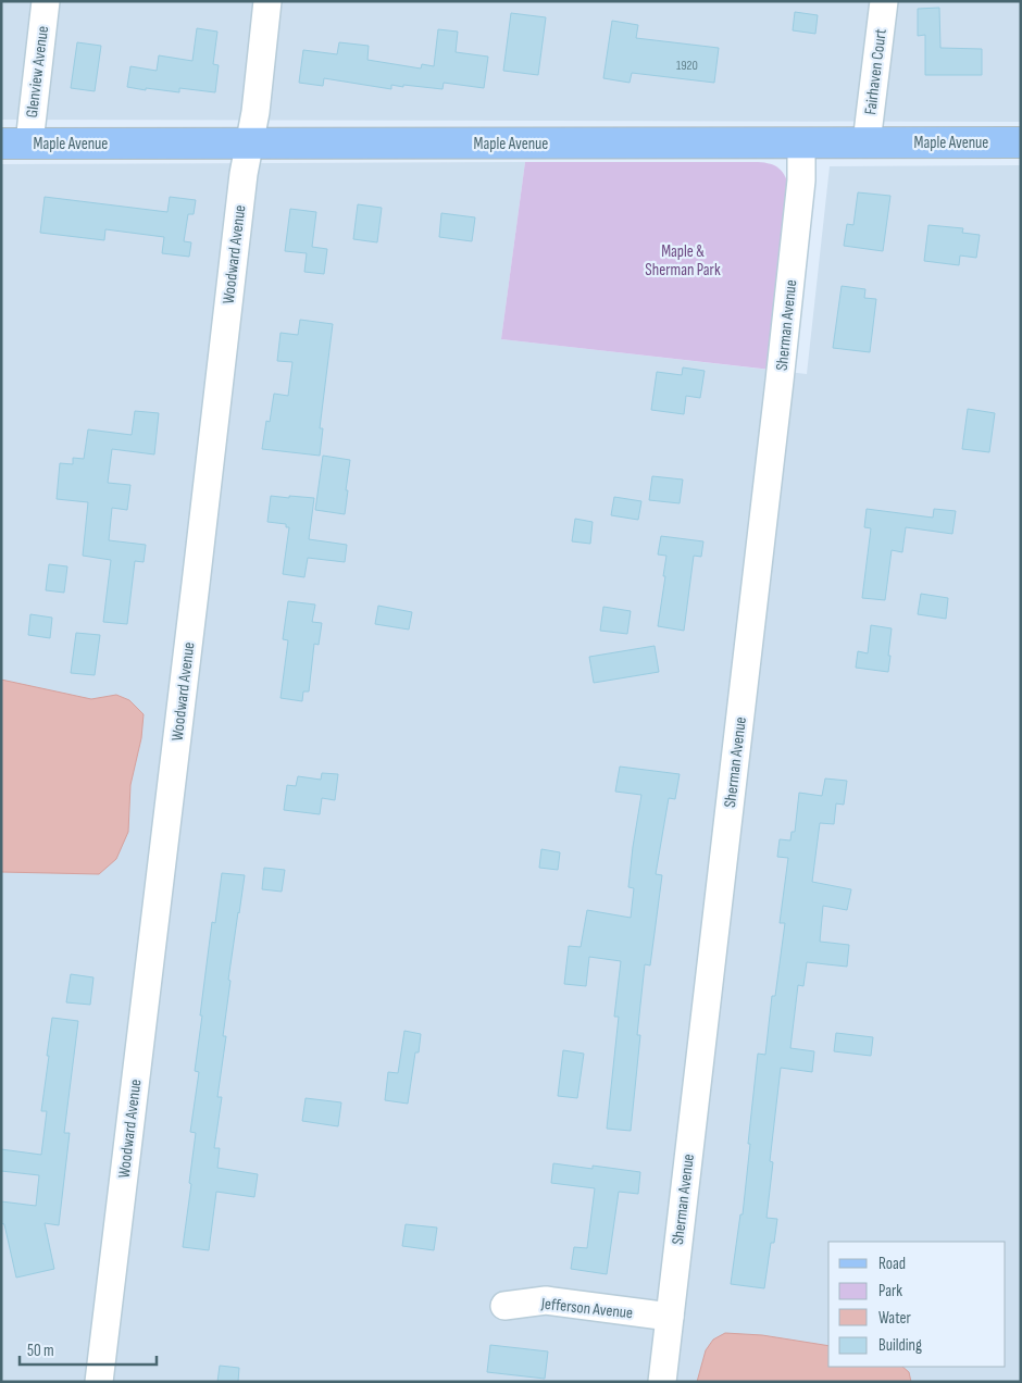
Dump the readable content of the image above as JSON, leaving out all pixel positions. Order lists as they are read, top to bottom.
{
  "streets": {
    "main road": ["Maple Avenue"],
    "street": [
      "Glenview Avenue",
      "Fairhaven Court",
      "Woodward Avenue",
      "Sherman Avenue",
      "Jefferson Avenue"
    ]
  },
  "crossings": [
    ["Glenview Avenue", "Maple Avenue"],
    ["Fairhaven Court", "Maple Avenue"],
    ["Maple Avenue", "Woodward Avenue"],
    ["Maple Avenue", "Sherman Avenue"],
    ["Sherman Avenue", "Jefferson Avenue"]
  ],
  "parks": ["Maple & Sherman Park"],
  "house_numbers": ["1920"],
  "legend": [
    "Road",
    "Park",
    "Water",
    "Building"
  ],
  "scale_bar": "50 m"
}
